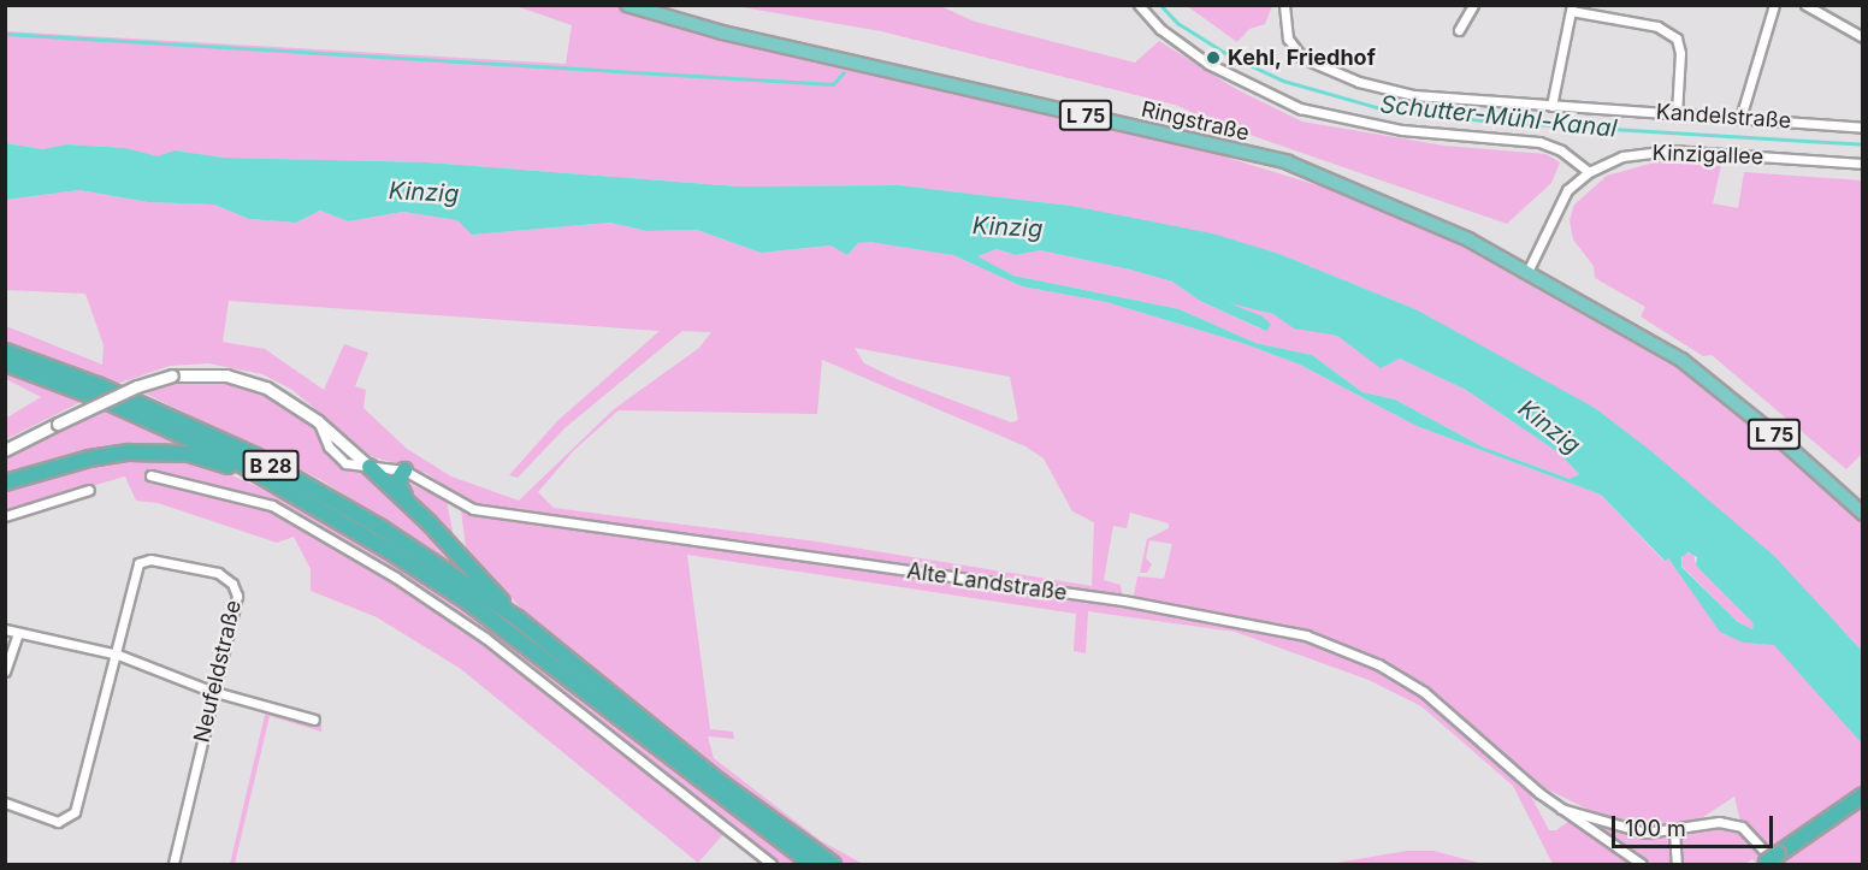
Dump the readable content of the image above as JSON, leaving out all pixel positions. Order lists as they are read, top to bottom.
{
  "streets": {
    "highway": ["B 28"],
    "main road": ["L 75", "Ringstraße"],
    "street": [
      "Kandelstraße",
      "Kinzigallee",
      "Alte Landstraße",
      "Neufeldstraße"
    ]
  },
  "crossings": [
    ["L 75", "Ringstraße"],
    ["L 75", "Kinzigallee"],
    ["Ringstraße", "Kinzigallee"]
  ],
  "water": ["Schutter-Mühl-Kanal", "Kinzig"],
  "places": ["Kehl, Friedhof"],
  "scale_bar": "100 m"
}
